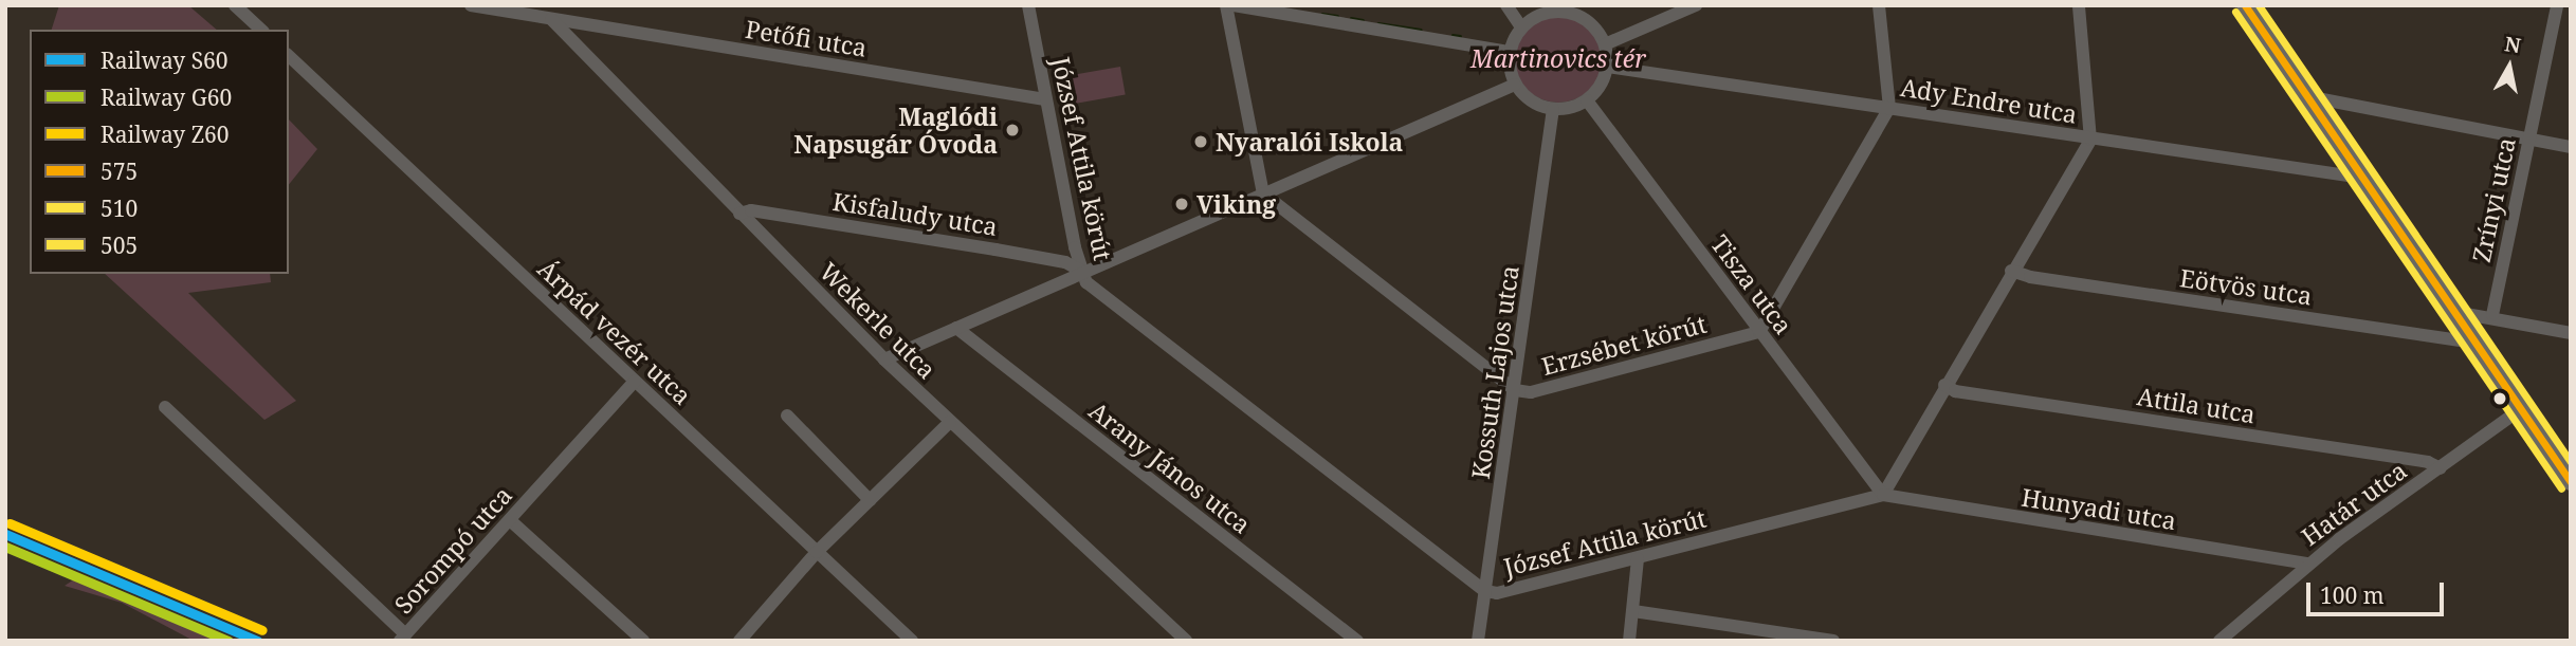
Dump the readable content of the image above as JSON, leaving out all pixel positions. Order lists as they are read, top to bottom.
{
  "streets": {
    "street": [
      "Petőfi utca",
      "Ady Endre utca",
      "József Attila körút",
      "Zrínyi utca",
      "Kisfaludy utca",
      "Tisza utca",
      "Eötvös utca",
      "Wekerle utca",
      "Árpád vezér utca",
      "Erzsébet körút",
      "Kossuth Lajos utca",
      "Attila utca",
      "Arany János utca",
      "Határ utca",
      "Hunyadi utca",
      "Sorompó utca"
    ]
  },
  "crossings": [
    ["Petőfi utca", "József Attila körút"],
    ["Petőfi utca", "Wekerle utca"],
    ["Ady Endre utca", "Tisza utca"],
    ["Ady Endre utca", "Kossuth Lajos utca"],
    ["József Attila körút", "Kisfaludy utca"],
    ["József Attila körút", "Tisza utca"],
    ["József Attila körút", "Kossuth Lajos utca"],
    ["József Attila körút", "Hunyadi utca"],
    ["Kisfaludy utca", "Wekerle utca"],
    ["Tisza utca", "Erzsébet körút"],
    ["Tisza utca", "Kossuth Lajos utca"],
    ["Tisza utca", "Hunyadi utca"],
    ["Árpád vezér utca", "Sorompó utca"],
    ["Erzsébet körút", "Kossuth Lajos utca"],
    ["Attila utca", "Határ utca"],
    ["Határ utca", "Hunyadi utca"]
  ],
  "parks": ["Martinovics tér"],
  "places": ["Maglódi Napsugár Óvoda", "Nyaralói Iskola", "Viking"],
  "lines": [
    "transit line 575",
    "transit line 505",
    "transit line 510",
    "rail line Z60",
    "rail line S60",
    "rail line G60"
  ],
  "legend": [
    "Railway S60",
    "Railway G60",
    "Railway Z60",
    "575",
    "510",
    "505"
  ],
  "scale_bar": "100 m",
  "north": "top"
}
